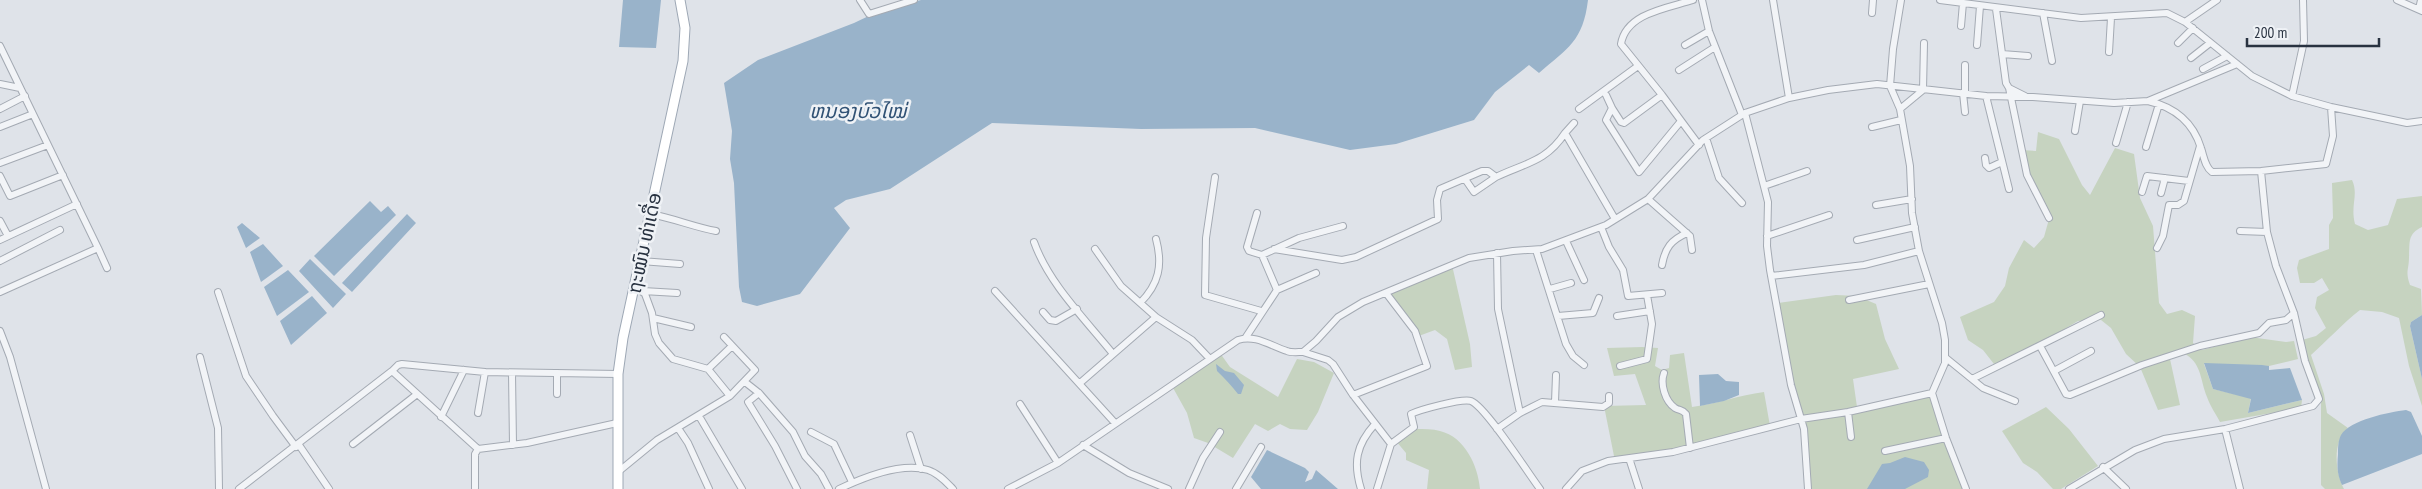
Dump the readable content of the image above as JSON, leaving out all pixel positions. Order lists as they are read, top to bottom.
{
  "streets": {
    "main road": ["ຖະໝົນ ທ່າເດື່ອ"]
  },
  "water": ["ຫນອງບົວໄໝ່"],
  "scale_bar": "200 m"
}
